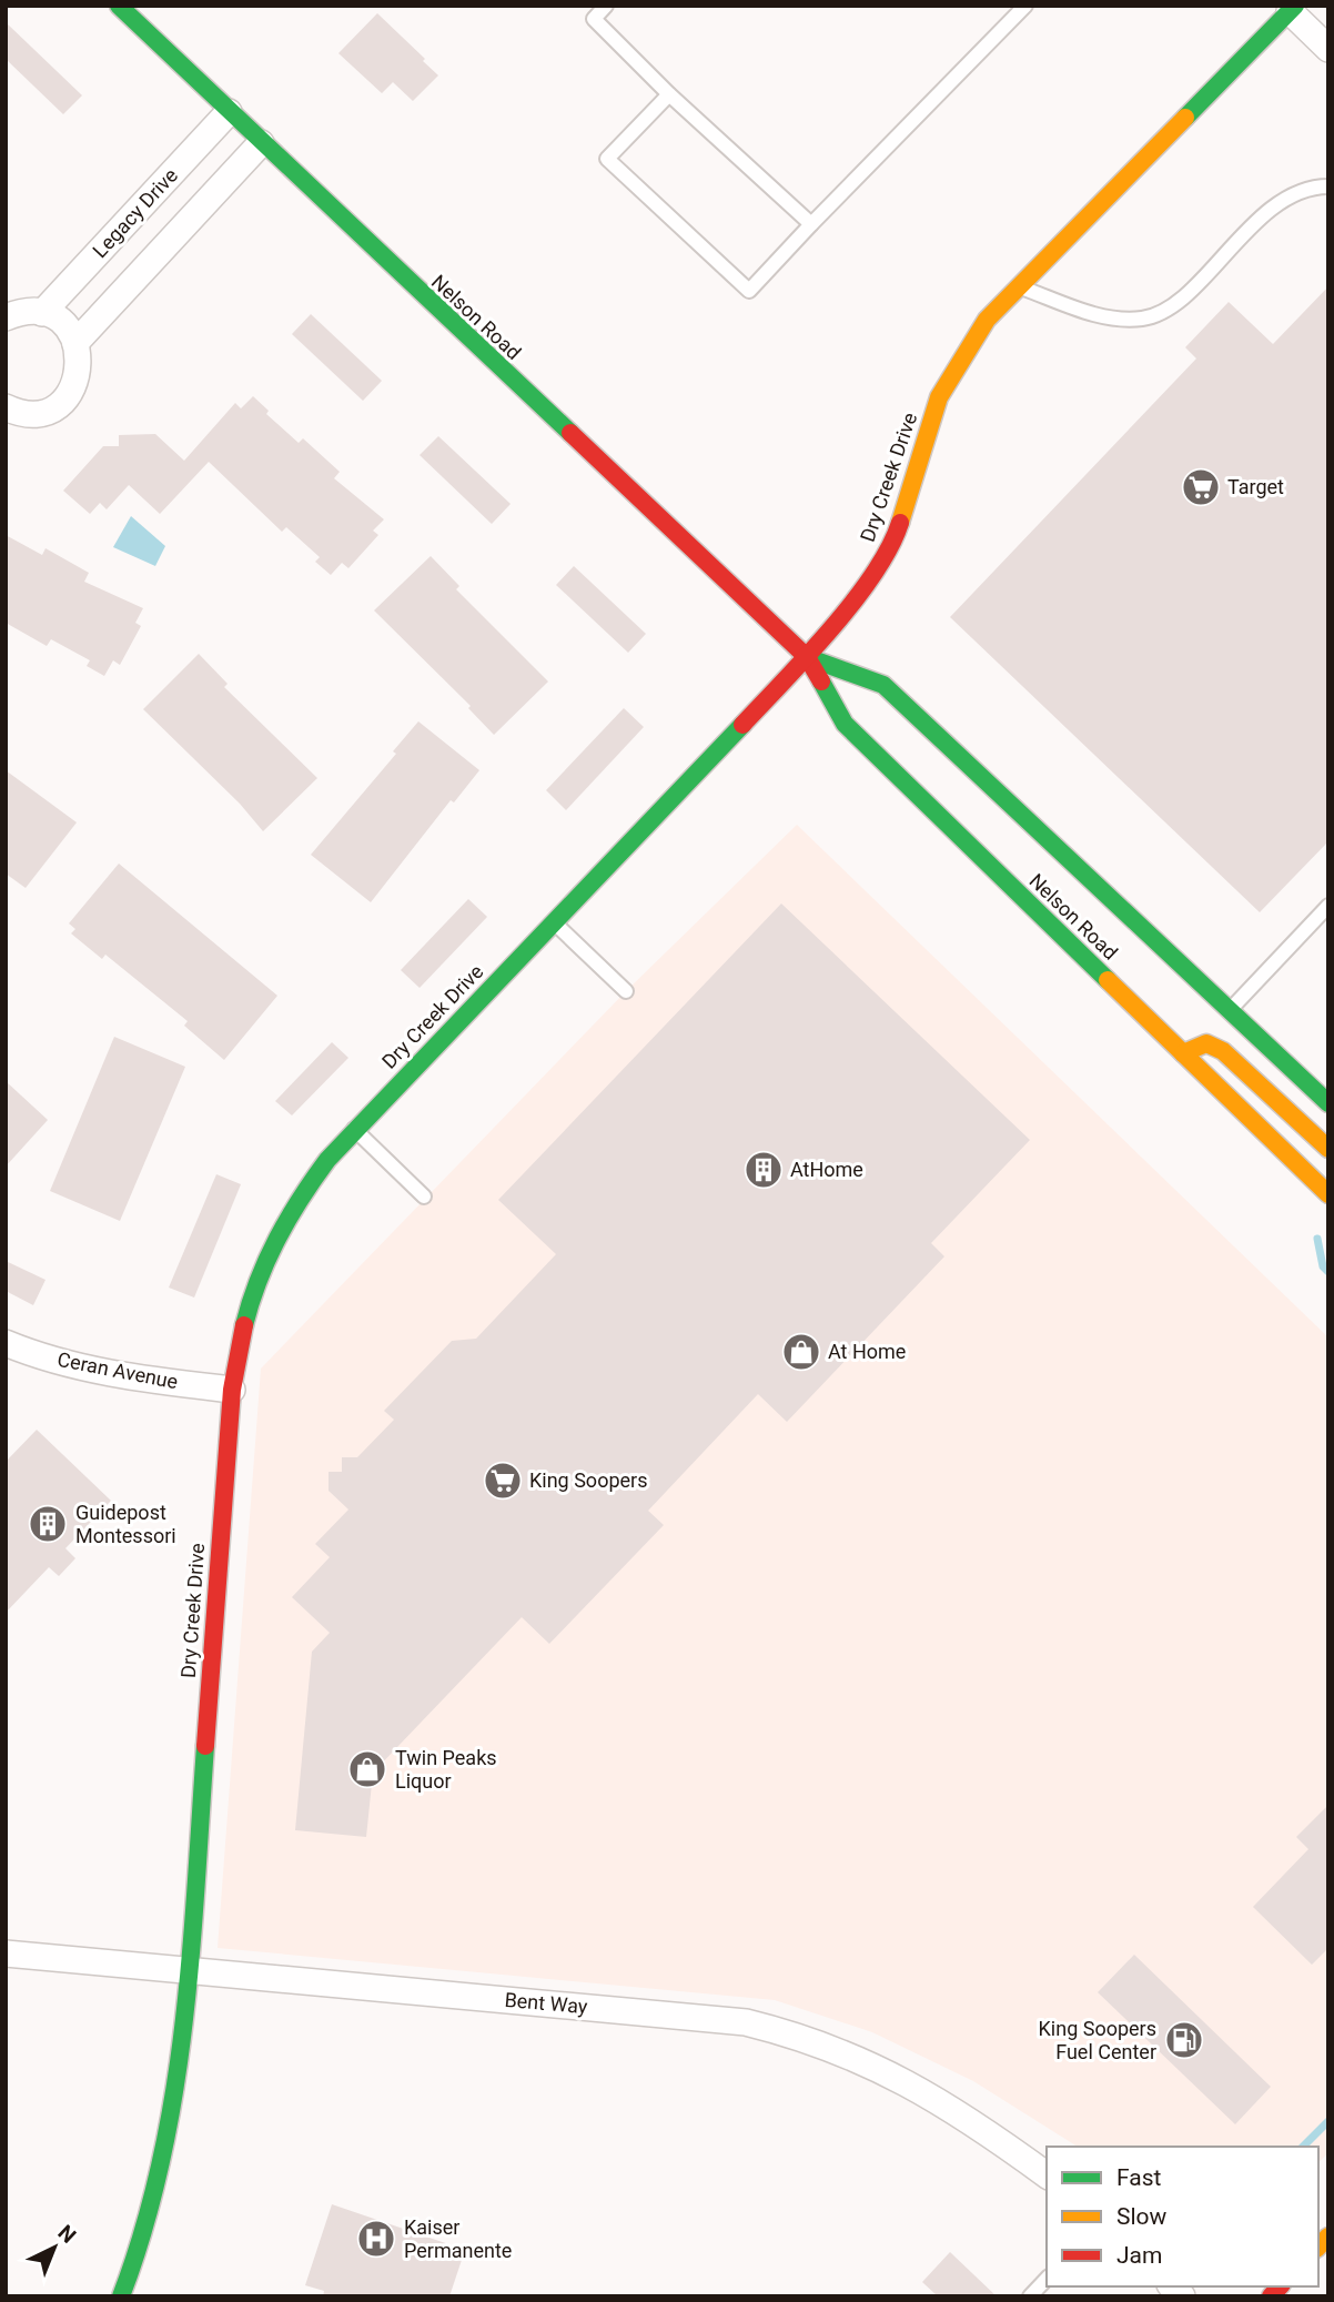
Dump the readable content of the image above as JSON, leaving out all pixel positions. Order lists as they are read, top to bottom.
{
  "streets": {
    "street": [
      "Legacy Drive",
      "Nelson Road",
      "Dry Creek Drive",
      "Ceran Avenue",
      "Bent Way"
    ]
  },
  "crossings": [
    ["Legacy Drive", "Nelson Road"],
    ["Nelson Road", "Dry Creek Drive"],
    ["Dry Creek Drive", "Ceran Avenue"],
    ["Dry Creek Drive", "Bent Way"]
  ],
  "places": {
    "supermarket": ["Target", "King Soopers"],
    "building": ["AtHome", "Guidepost Montessori"],
    "shop": ["At Home", "Twin Peaks Liquor"],
    "fuel station": ["King Soopers Fuel Center"],
    "hospital": ["Kaiser Permanente"]
  },
  "legend": ["Fast", "Slow", "Jam"],
  "north": "top right"
}
